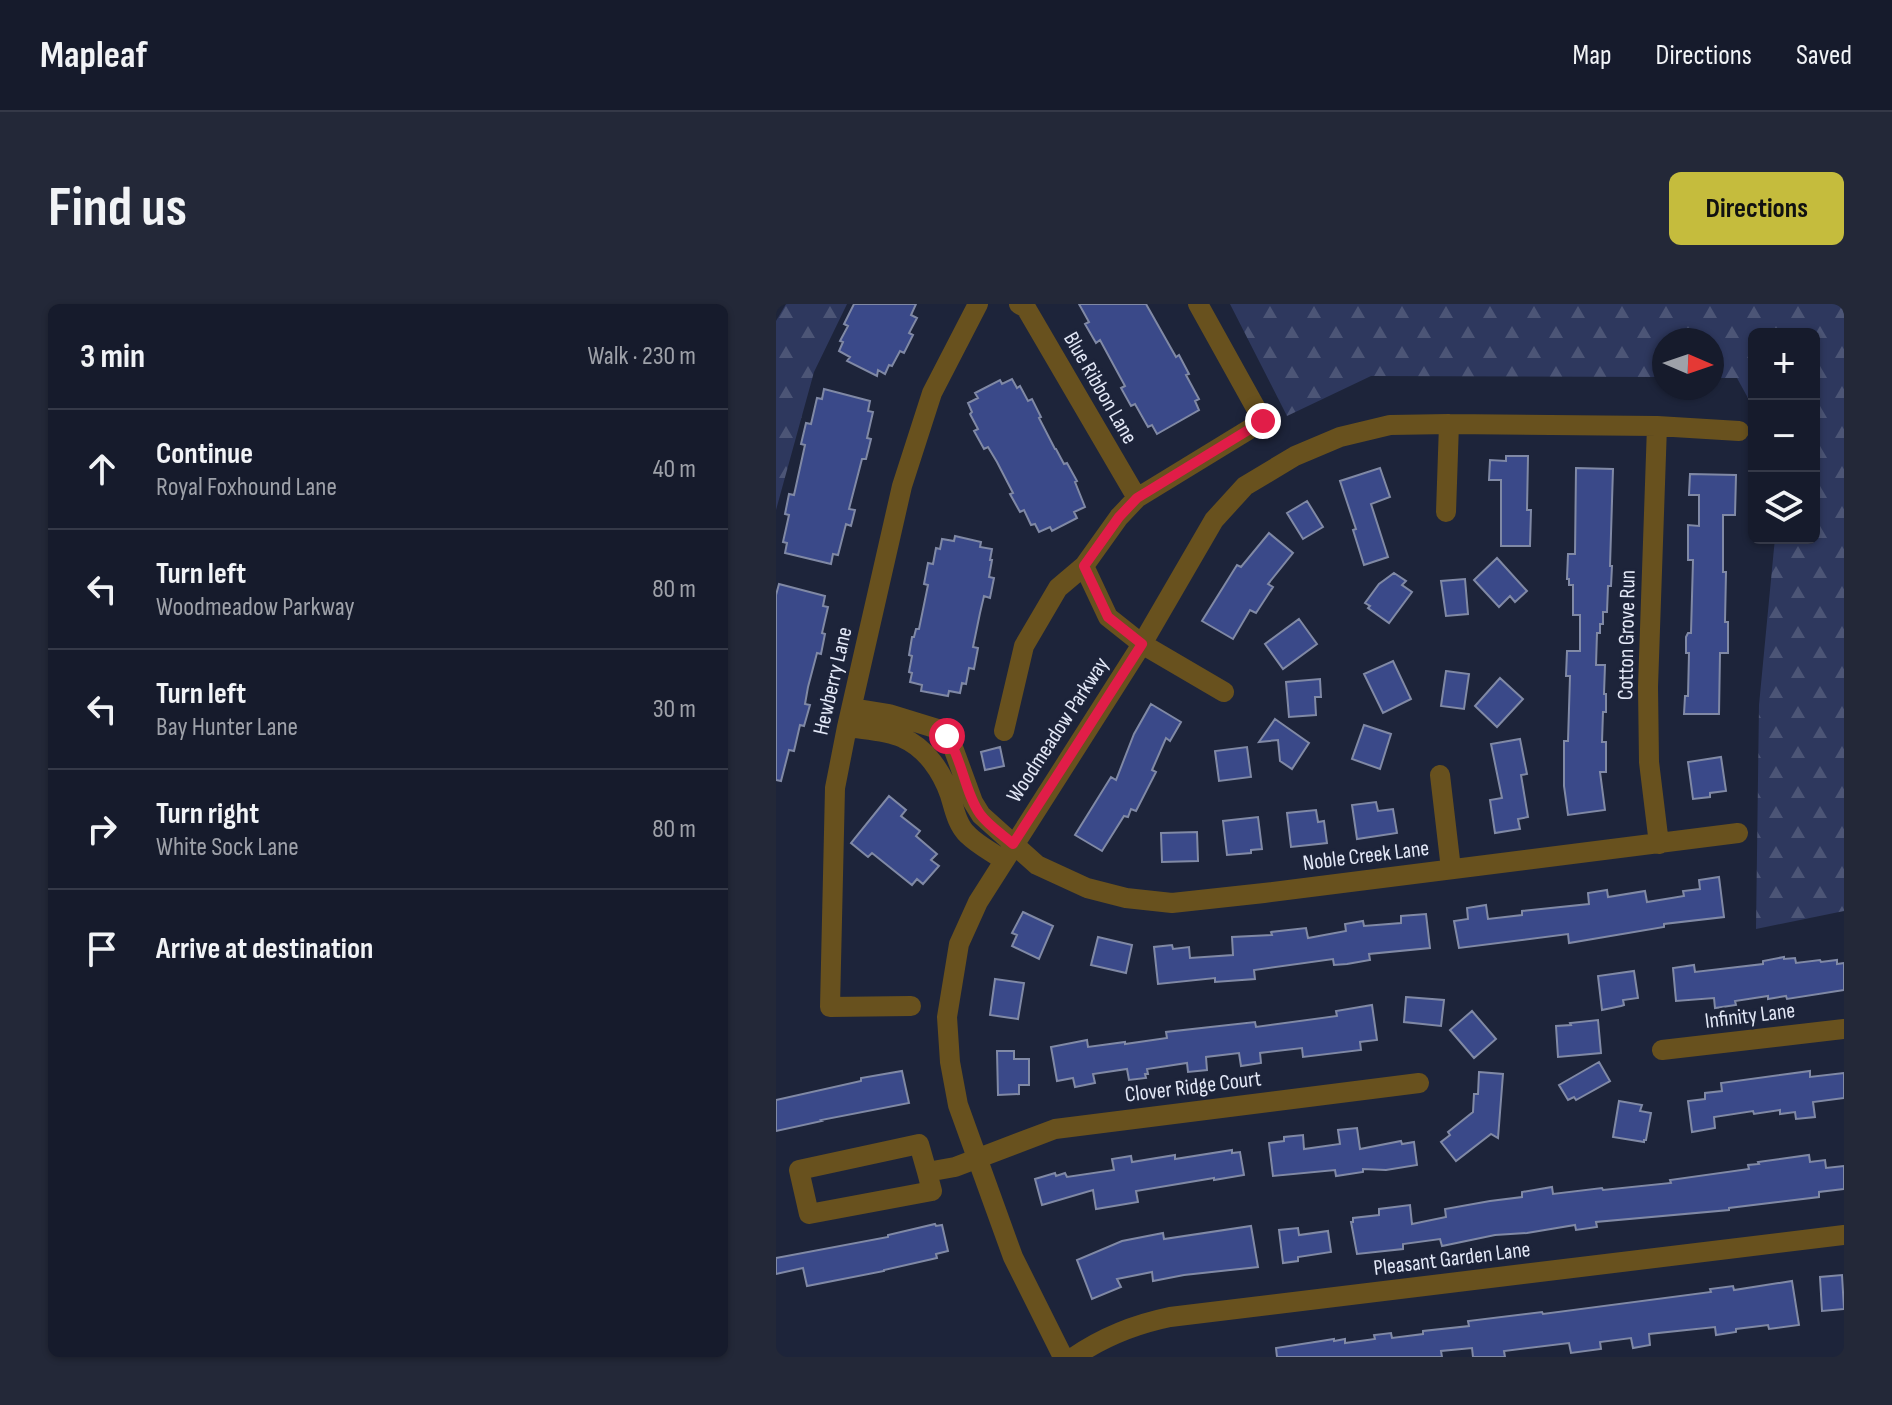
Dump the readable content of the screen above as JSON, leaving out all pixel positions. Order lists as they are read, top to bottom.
{
  "streets": {
    "street": [
      "Blue Ribbon Lane",
      "Cotton Grove Run",
      "Hewberry Lane",
      "Woodmeadow Parkway",
      "Noble Creek Lane",
      "Infinity Lane",
      "Clover Ridge Court",
      "Pleasant Garden Lane"
    ]
  },
  "crossings": [
    ["Cotton Grove Run", "Woodmeadow Parkway"],
    ["Cotton Grove Run", "Noble Creek Lane"],
    ["Woodmeadow Parkway", "Noble Creek Lane"],
    ["Woodmeadow Parkway", "Clover Ridge Court"]
  ],
  "north": "right",
  "page": {
    "header": "Mapleaf",
    "nav": ["Map", "Directions", "Saved"],
    "buttons": "Directions",
    "title": "Find us",
    "heading": ["3 min", "Walk · 230 m"],
    "map_buttons": ["+", "−"],
    "list": [
      ["Continue", "Royal Foxhound Lane", "40 m"],
      ["Turn left", "Woodmeadow Parkway", "80 m"],
      ["Turn left", "Bay Hunter Lane", "30 m"],
      ["Turn right", "White Sock Lane", "80 m"],
      "Arrive at destination"
    ]
  }
}
